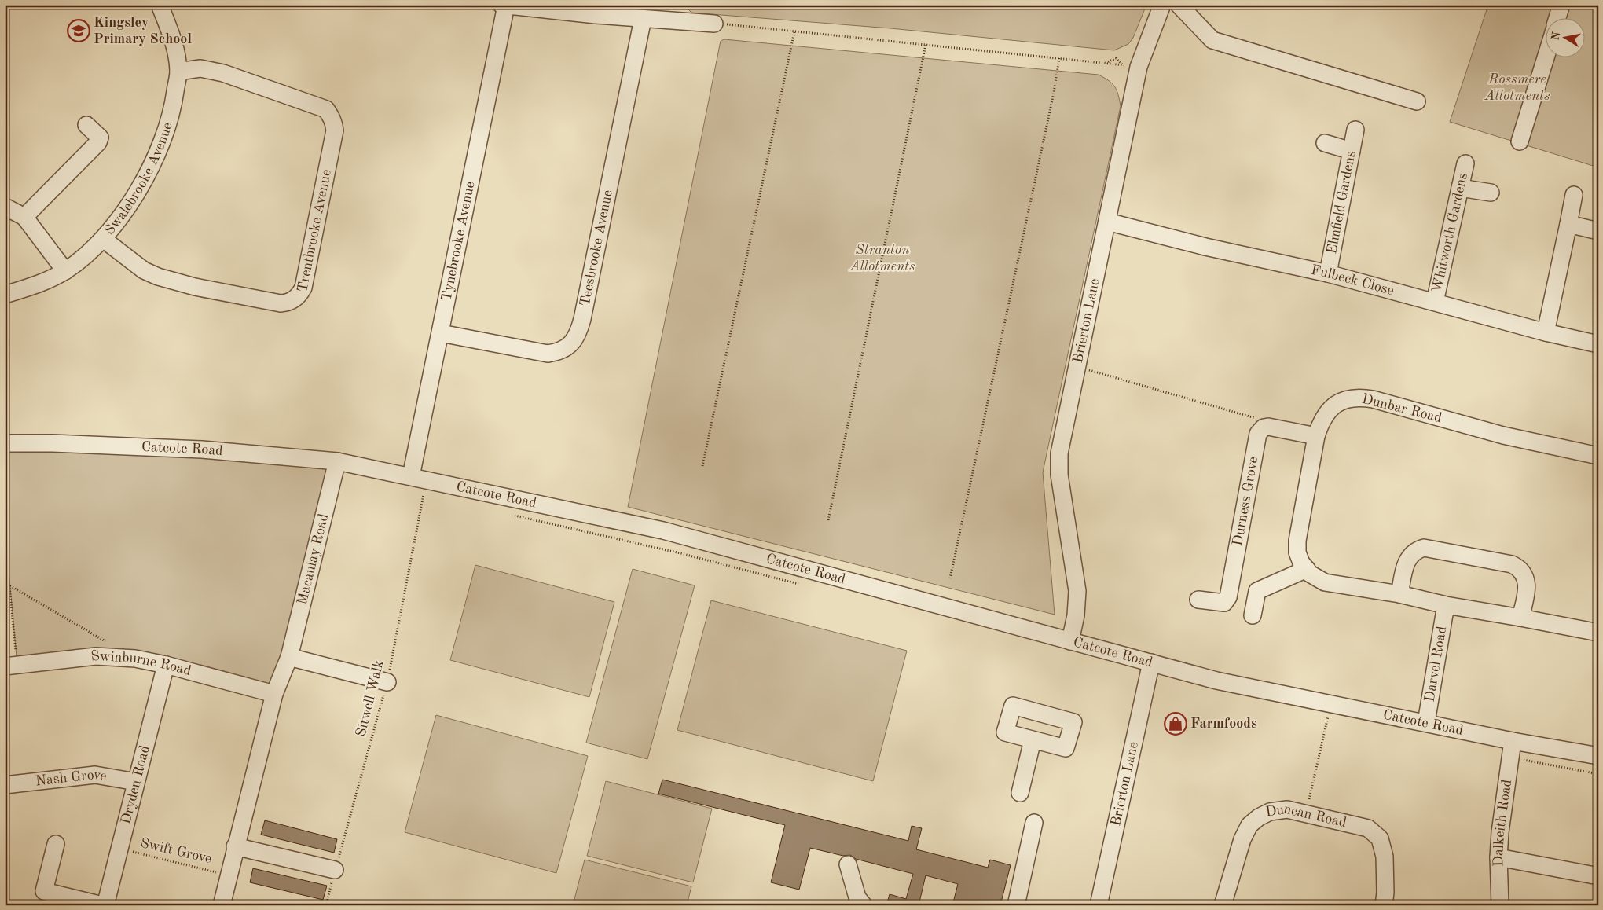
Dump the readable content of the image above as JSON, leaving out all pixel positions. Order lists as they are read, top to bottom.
{
  "streets": {
    "street": [
      "Swalebrooke Avenue",
      "Elmfield Gardens",
      "Trentbrooke Avenue",
      "Whitworth Gardens",
      "Tynebrooke Avenue",
      "Teesbrooke Avenue",
      "Fulbeck Close",
      "Brierton Lane",
      "Dunbar Road",
      "Catcote Road",
      "Durness Grove",
      "Macaulay Road",
      "Darvel Road",
      "Swinburne Road",
      "Nash Grove",
      "Dryden Road",
      "Duncan Road",
      "Dalkeith Road"
    ],
    "path": ["Sitwell Walk", "Swift Grove"]
  },
  "crossings": [
    ["Swalebrooke Avenue", "Trentbrooke Avenue"],
    ["Elmfield Gardens", "Fulbeck Close"],
    ["Whitworth Gardens", "Fulbeck Close"],
    ["Tynebrooke Avenue", "Teesbrooke Avenue"],
    ["Tynebrooke Avenue", "Catcote Road"],
    ["Fulbeck Close", "Brierton Lane"],
    ["Brierton Lane", "Catcote Road"],
    ["Dunbar Road", "Darvel Road"],
    ["Catcote Road", "Macaulay Road"],
    ["Catcote Road", "Darvel Road"],
    ["Catcote Road", "Dalkeith Road"],
    ["Macaulay Road", "Swinburne Road"],
    ["Macaulay Road", "Swift Grove"],
    ["Swinburne Road", "Dryden Road"],
    ["Nash Grove", "Dryden Road"],
    ["Dryden Road", "Swift Grove"]
  ],
  "parks": ["Rossmere Allotments", "Stranton Allotments"],
  "places": {
    "school or university": ["Kingsley Primary School"],
    "shop": ["Farmfoods"]
  },
  "north": "left"
}
